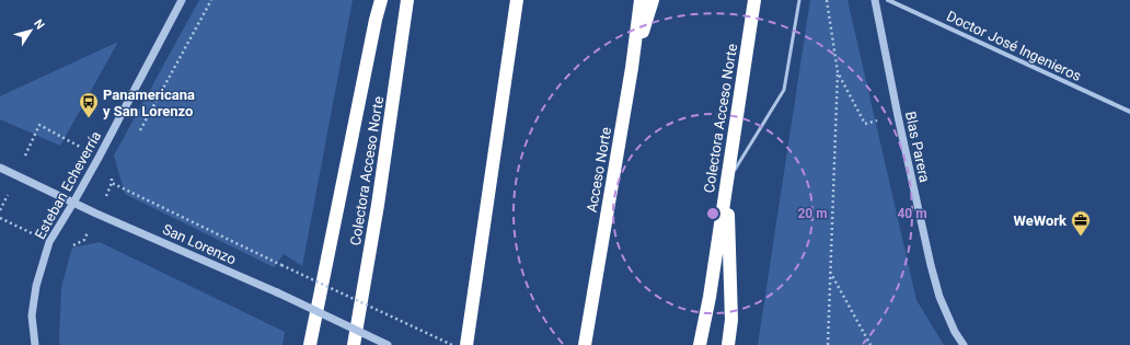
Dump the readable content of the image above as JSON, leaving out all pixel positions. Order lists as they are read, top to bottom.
{
  "streets": {
    "highway": ["Colectora Acceso Norte", "Acceso Norte"],
    "street": [
      "Doctor José Ingenieros",
      "Blas Parera",
      "Esteban Echeverría",
      "San Lorenzo"
    ]
  },
  "crossings": [
    ["Esteban Echeverría", "San Lorenzo"]
  ],
  "places": {
    "bus stop": ["Panamericana y San Lorenzo"],
    "office": ["WeWork"]
  },
  "north": "top right",
  "rings": ["20 m", "40 m"]
}
